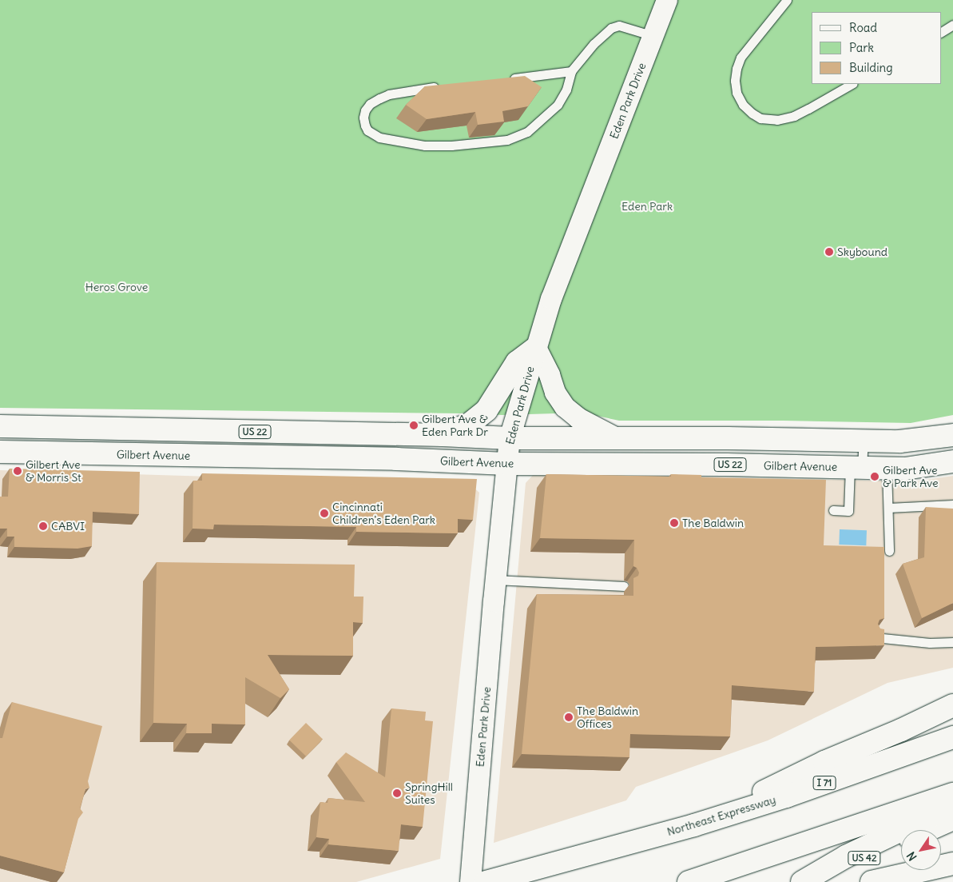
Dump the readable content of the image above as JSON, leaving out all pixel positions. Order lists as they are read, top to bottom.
{
  "streets": {
    "main road": [
      "US 22",
      "Gilbert Avenue",
      "I 71",
      "Northeast Expressway",
      "US 42"
    ],
    "street": ["Eden Park Drive"]
  },
  "crossings": [
    ["Eden Park Drive", "US 22"],
    ["Eden Park Drive", "Gilbert Avenue"]
  ],
  "parks": ["Eden Park", "Heros Grove"],
  "places": [
    "Skybound",
    "Gilbert Ave & Eden Park Dr",
    "Gilbert Ave & Morris St",
    "Gilbert Ave & Park Ave",
    "Cincinnati Children's Eden Park",
    "The Baldwin",
    "CABVI",
    "The Baldwin Offices",
    "SpringHill Suites"
  ],
  "legend": ["Road", "Park", "Building"],
  "north": "bottom left"
}
